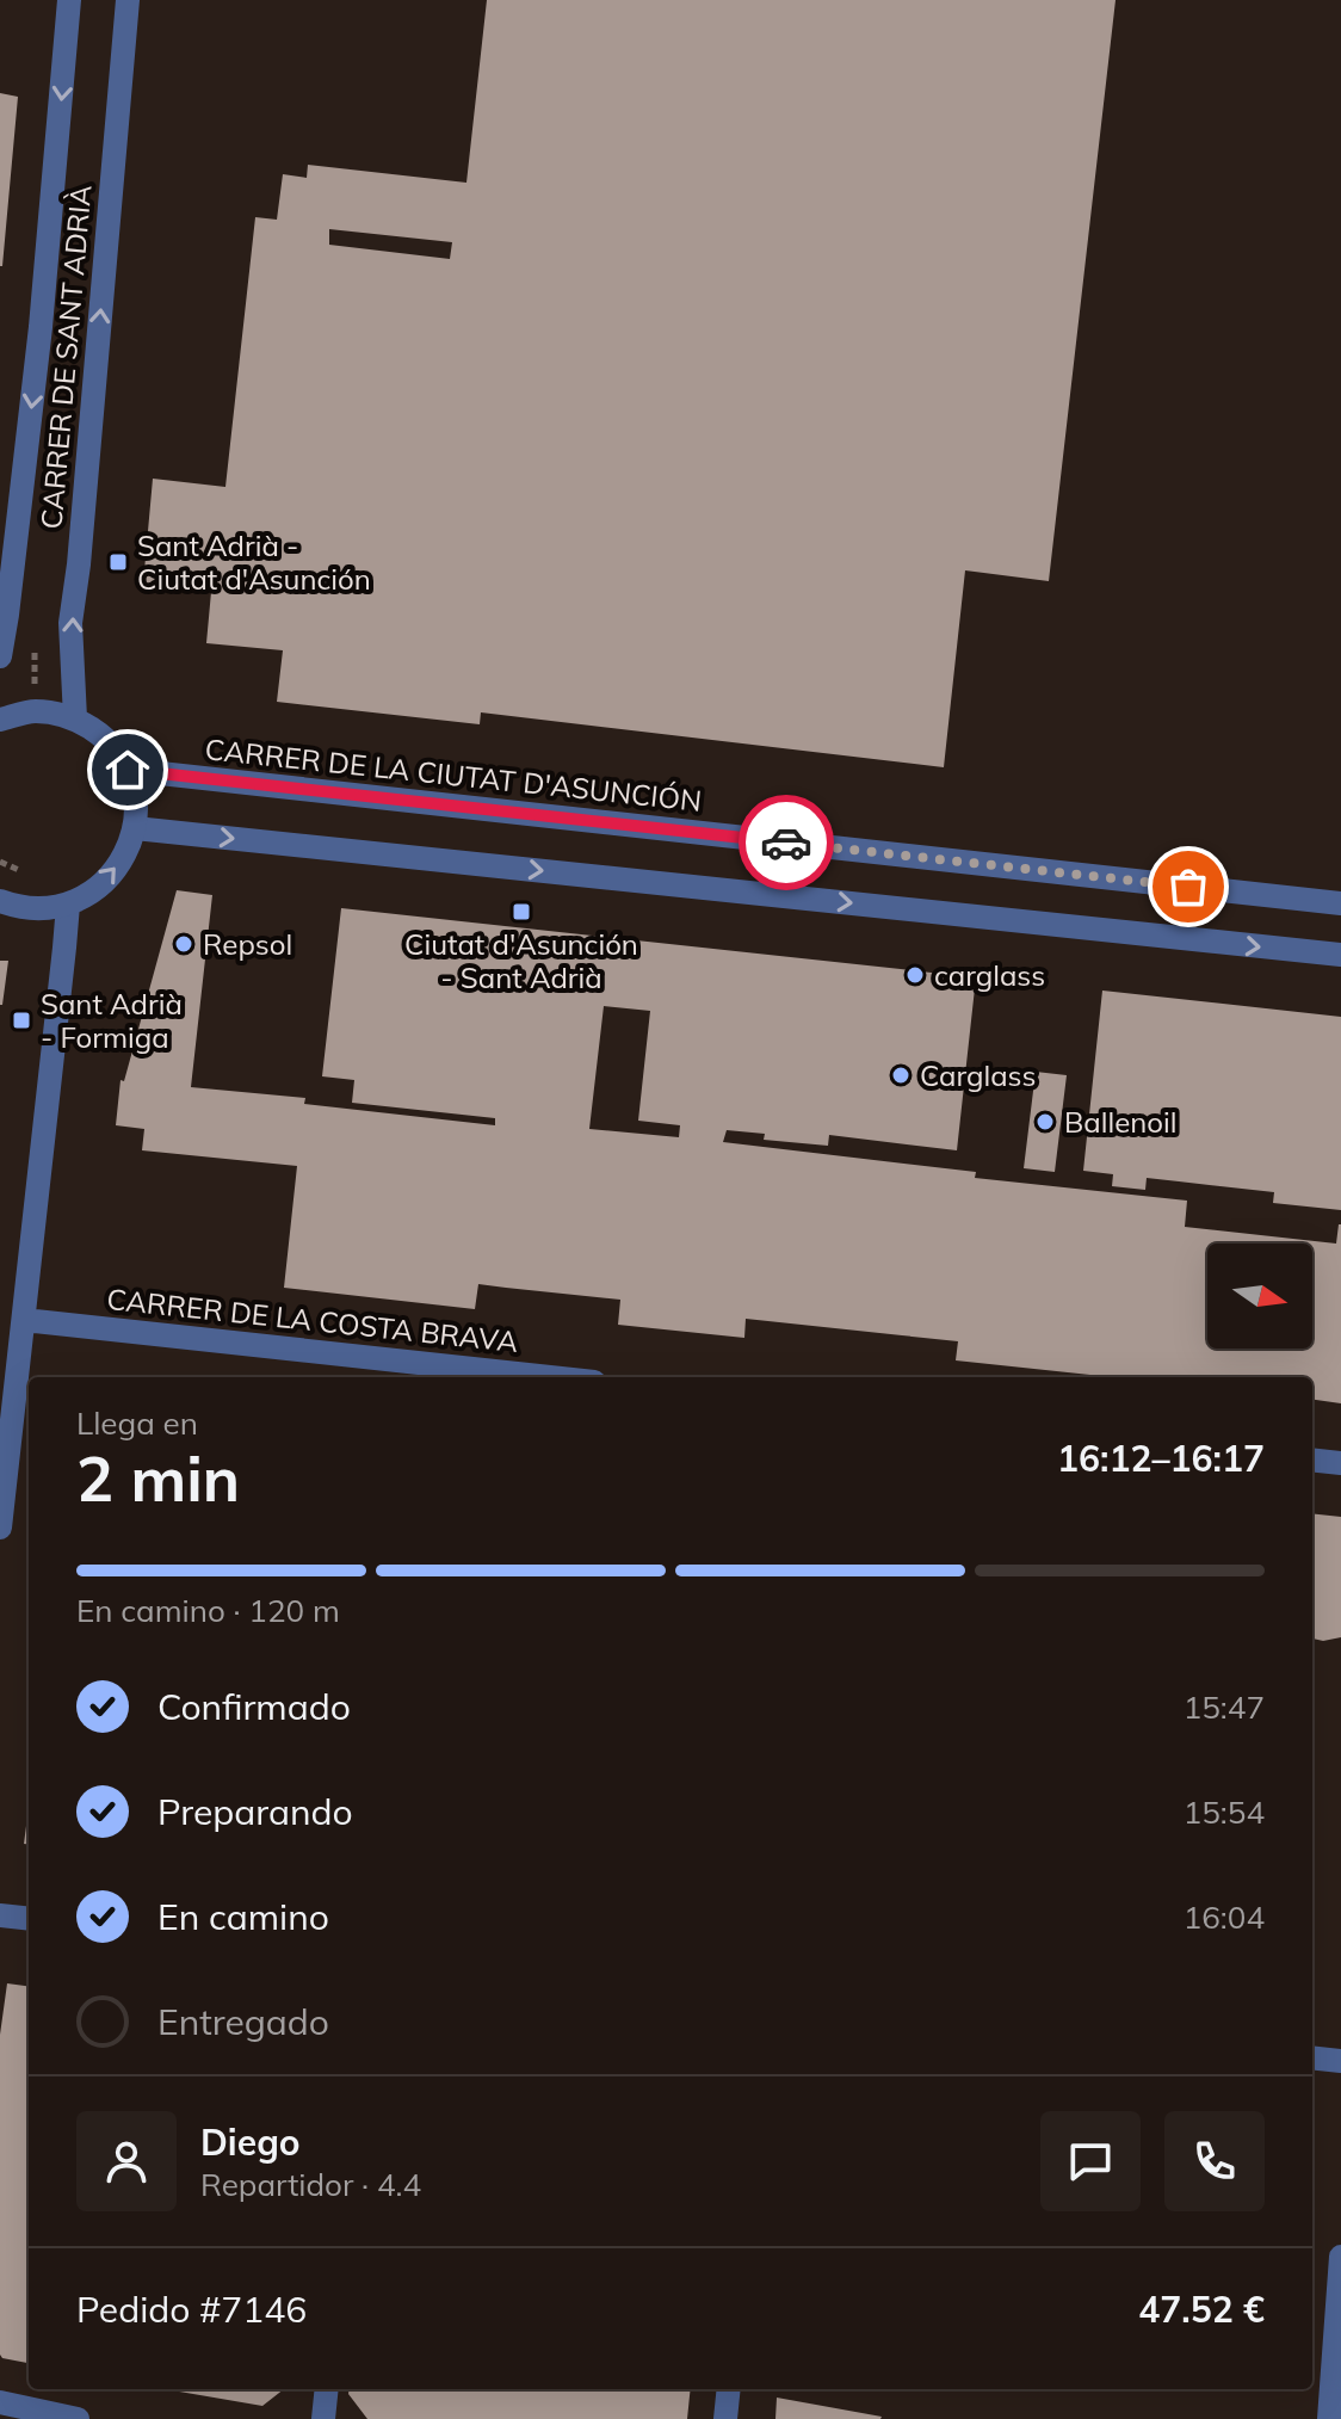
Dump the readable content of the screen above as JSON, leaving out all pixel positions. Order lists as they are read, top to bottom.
{
  "streets": {
    "street": ["CARRER DE SANT ADRIÀ", "CARRER DE LA CIUTAT D'ASUNCIÓN", "CARRER DE LA COSTA BRAVA"]
  },
  "places": {
    "transit": ["Sant Adrià - Ciutat d'Asunción", "Ciutat d'Asunción - Sant Adrià", "Sant Adrià - Formiga"],
    "other": [
      "Repsol",
      "carglass",
      "Carglass",
      "Ballenoil"
    ]
  },
  "north": "right",
  "page": {
    "heading": ["2 min", "Llega en", "16:12–16:17"],
    "panel": [
      "Diego",
      "Repartidor · 4.4",
      "Pedido #7146",
      "47.52 €"
    ],
    "bar": "En camino · 120 m",
    "list": [
      ["Confirmado", "15:47"],
      ["Preparando", "15:54"],
      ["En camino", "16:04"],
      "Entregado"
    ]
  }
}
